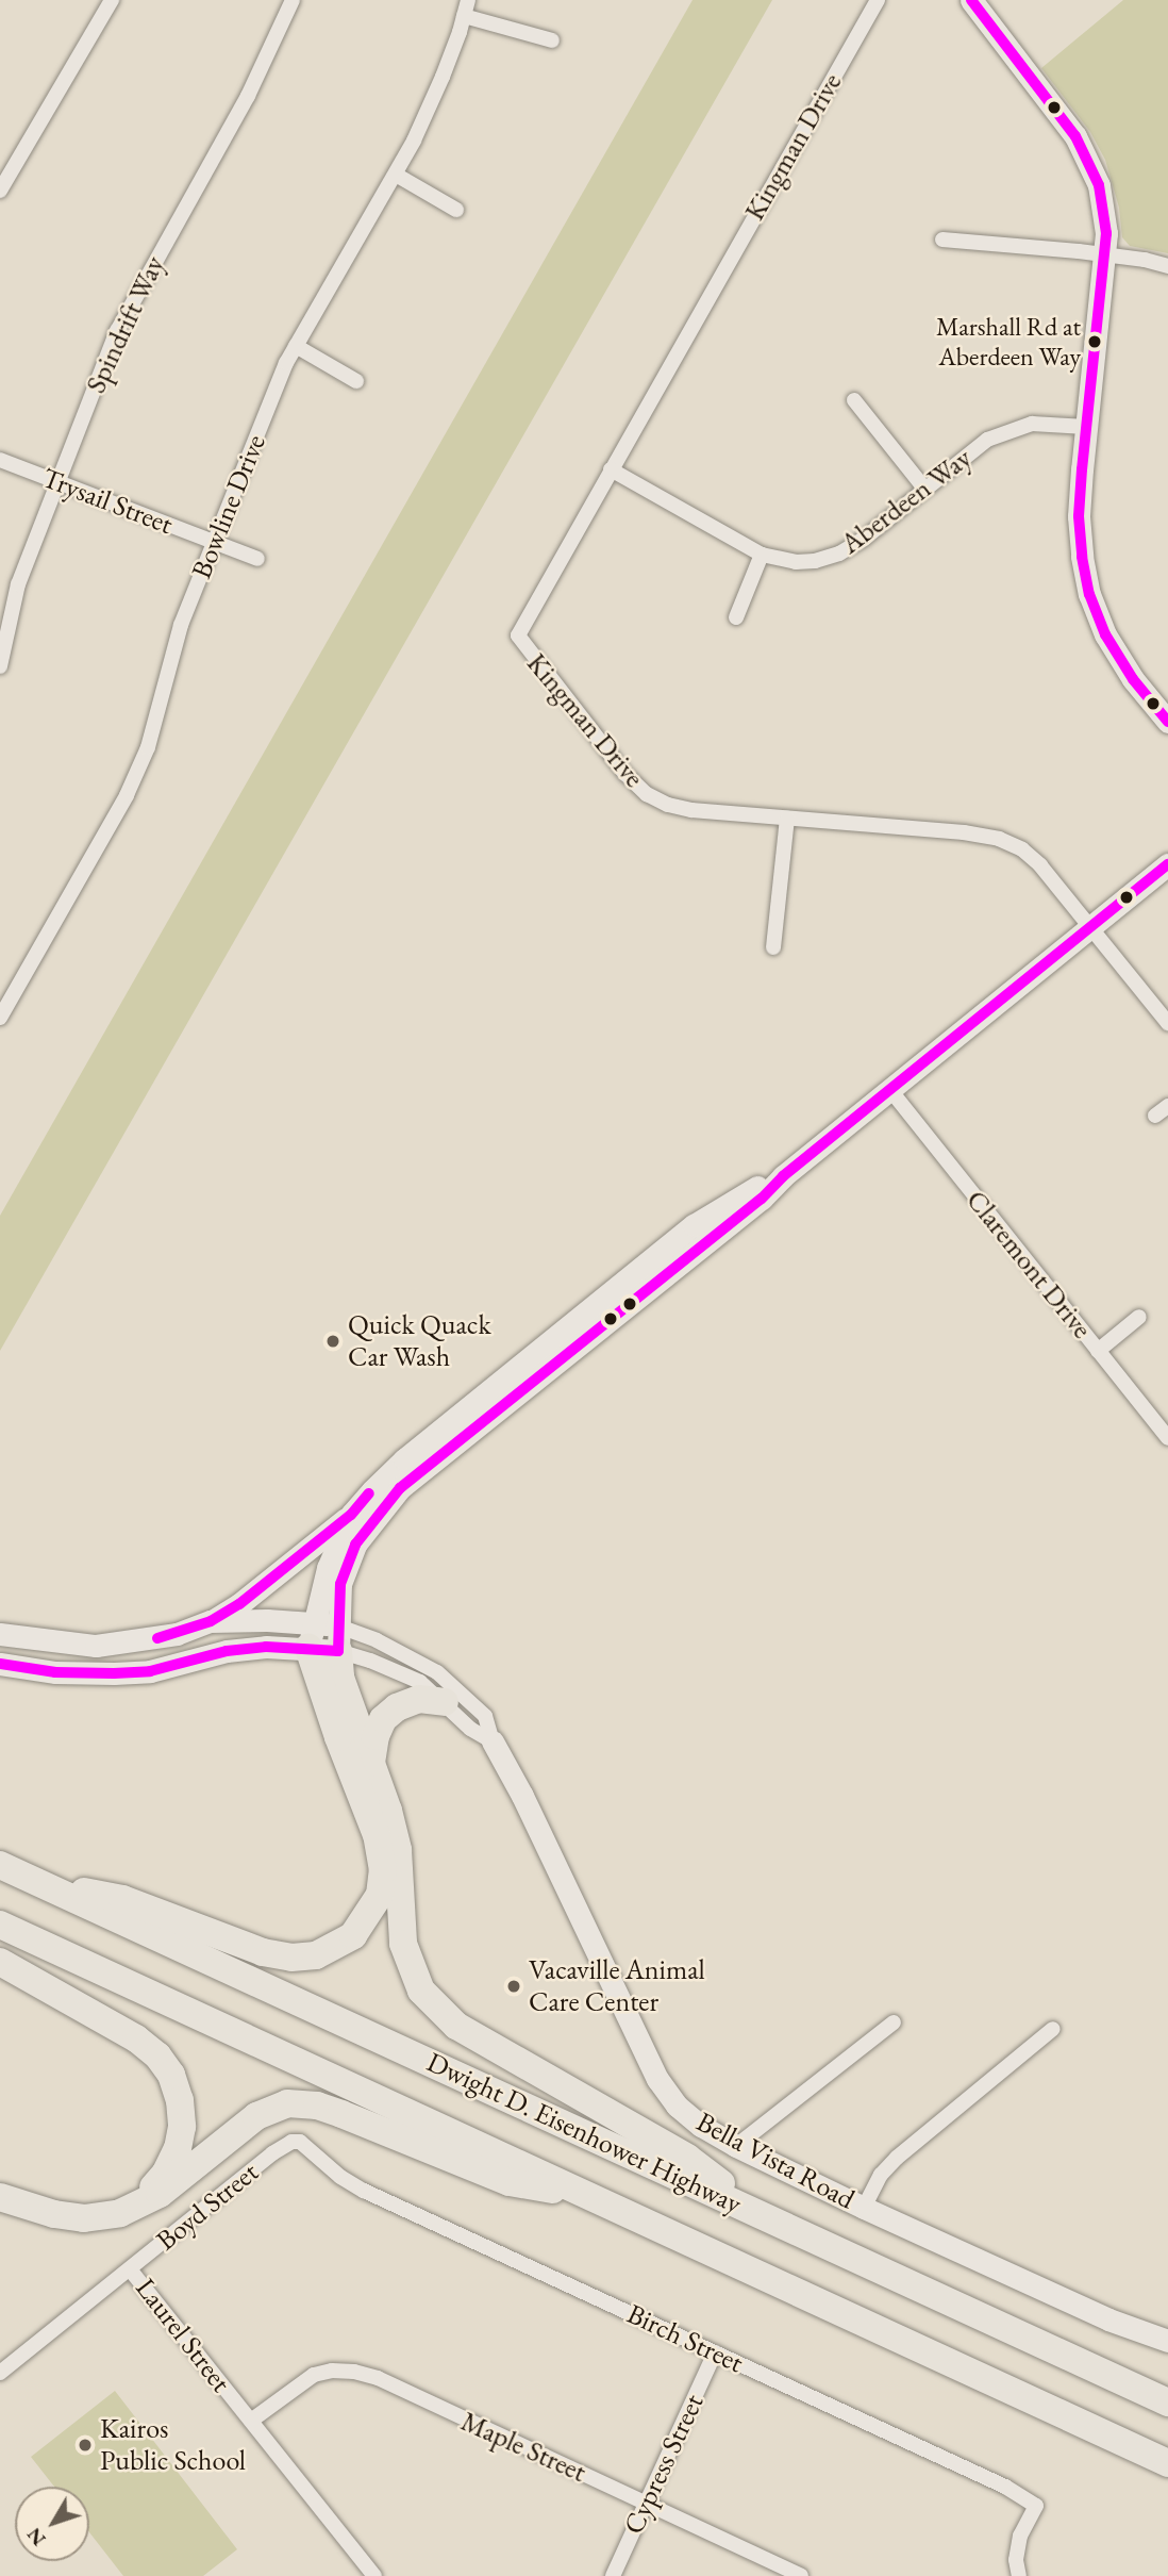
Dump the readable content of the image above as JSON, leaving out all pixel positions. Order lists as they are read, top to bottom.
{
  "streets": {
    "highway": ["Dwight D. Eisenhower Highway"],
    "street": [
      "Kingman Drive",
      "Spindrift Way",
      "Trysail Street",
      "Aberdeen Way",
      "Bowline Drive",
      "Claremont Drive",
      "Bella Vista Road",
      "Boyd Street",
      "Laurel Street",
      "Birch Street",
      "Maple Street",
      "Cypress Street"
    ]
  },
  "crossings": [
    ["Kingman Drive", "Aberdeen Way"],
    ["Spindrift Way", "Trysail Street"],
    ["Trysail Street", "Bowline Drive"],
    ["Boyd Street", "Laurel Street"],
    ["Boyd Street", "Birch Street"],
    ["Laurel Street", "Maple Street"],
    ["Birch Street", "Cypress Street"],
    ["Maple Street", "Cypress Street"]
  ],
  "places": [
    "Marshall Rd at Aberdeen Way",
    "Quick Quack Car Wash",
    "Vacaville Animal Care Center",
    "Kairos Public School"
  ],
  "north": "bottom left"
}
